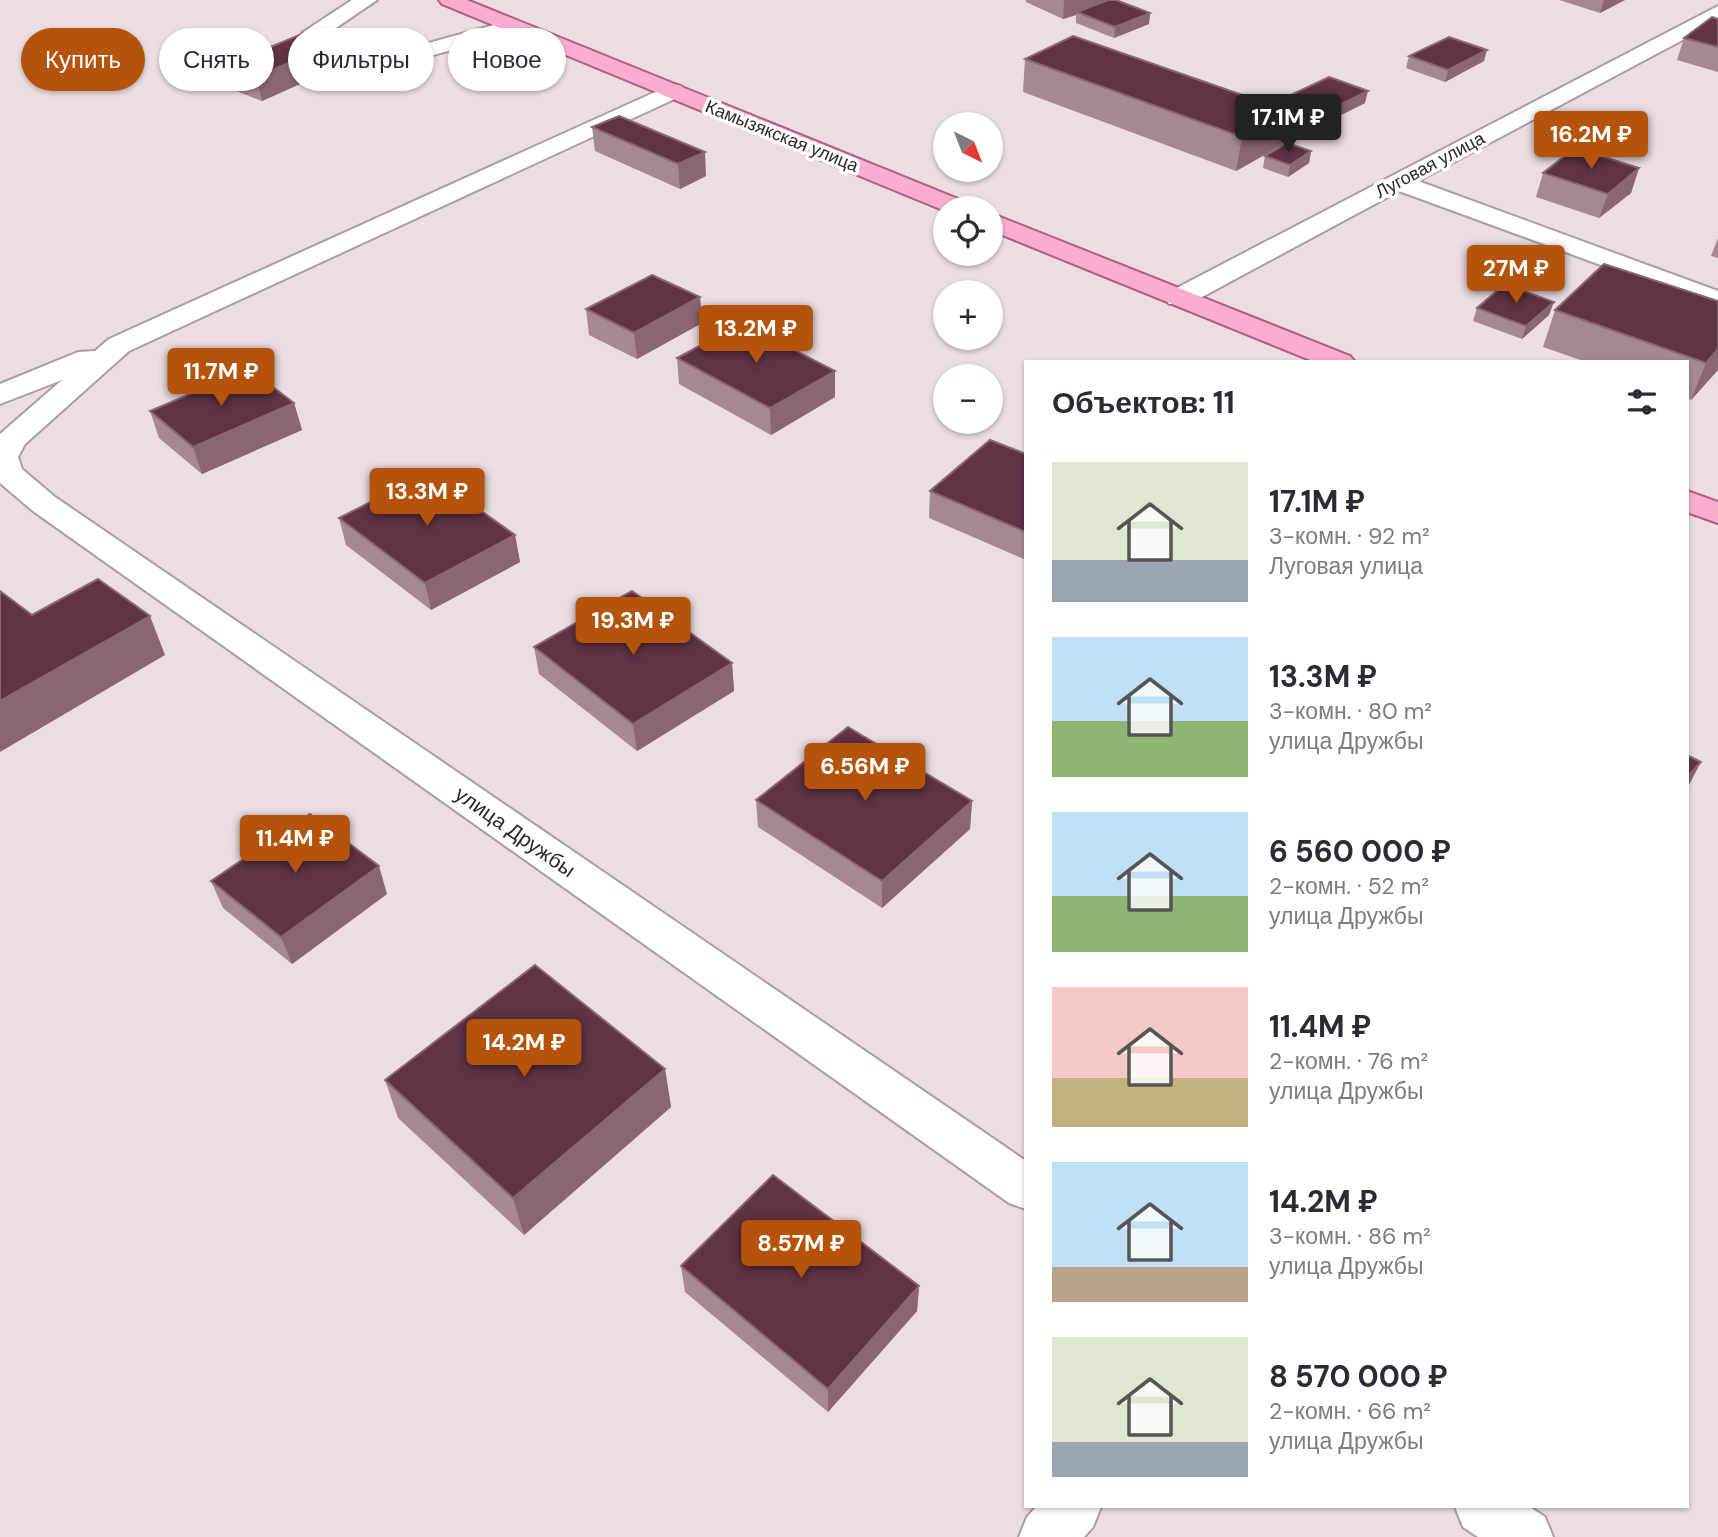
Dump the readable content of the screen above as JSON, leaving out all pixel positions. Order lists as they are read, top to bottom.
{
  "streets": {
    "main road": ["Камызякская улица"],
    "street": ["Луговая улица", "улица Дружбы"]
  },
  "north": "bottom right",
  "page": {
    "chip": [
      "Купить",
      "Снять",
      "Фильтры",
      "Новое"
    ],
    "price": [
      "17.1M ₽",
      "16.2M ₽",
      "27M ₽",
      "13.2M ₽",
      "11.7M ₽",
      "13.3M ₽",
      "19.3M ₽",
      "6.56M ₽",
      "11.4M ₽",
      "14.2M ₽",
      "8.57M ₽"
    ],
    "map_buttons": ["+", "−"],
    "heading": "Объектов: 11",
    "list": [
      {
        "name": "17.1M ₽",
        "note": "3-комн. · 92 m² · Луговая улица"
      },
      {
        "name": "13.3M ₽",
        "note": "3-комн. · 80 m² · улица Дружбы"
      },
      {
        "name": "6 560 000 ₽",
        "note": "2-комн. · 52 m² · улица Дружбы"
      },
      {
        "name": "11.4M ₽",
        "note": "2-комн. · 76 m² · улица Дружбы"
      },
      {
        "name": "14.2M ₽",
        "note": "3-комн. · 86 m² · улица Дружбы"
      },
      {
        "name": "8 570 000 ₽",
        "note": "2-комн. · 66 m² · улица Дружбы"
      }
    ]
  }
}
